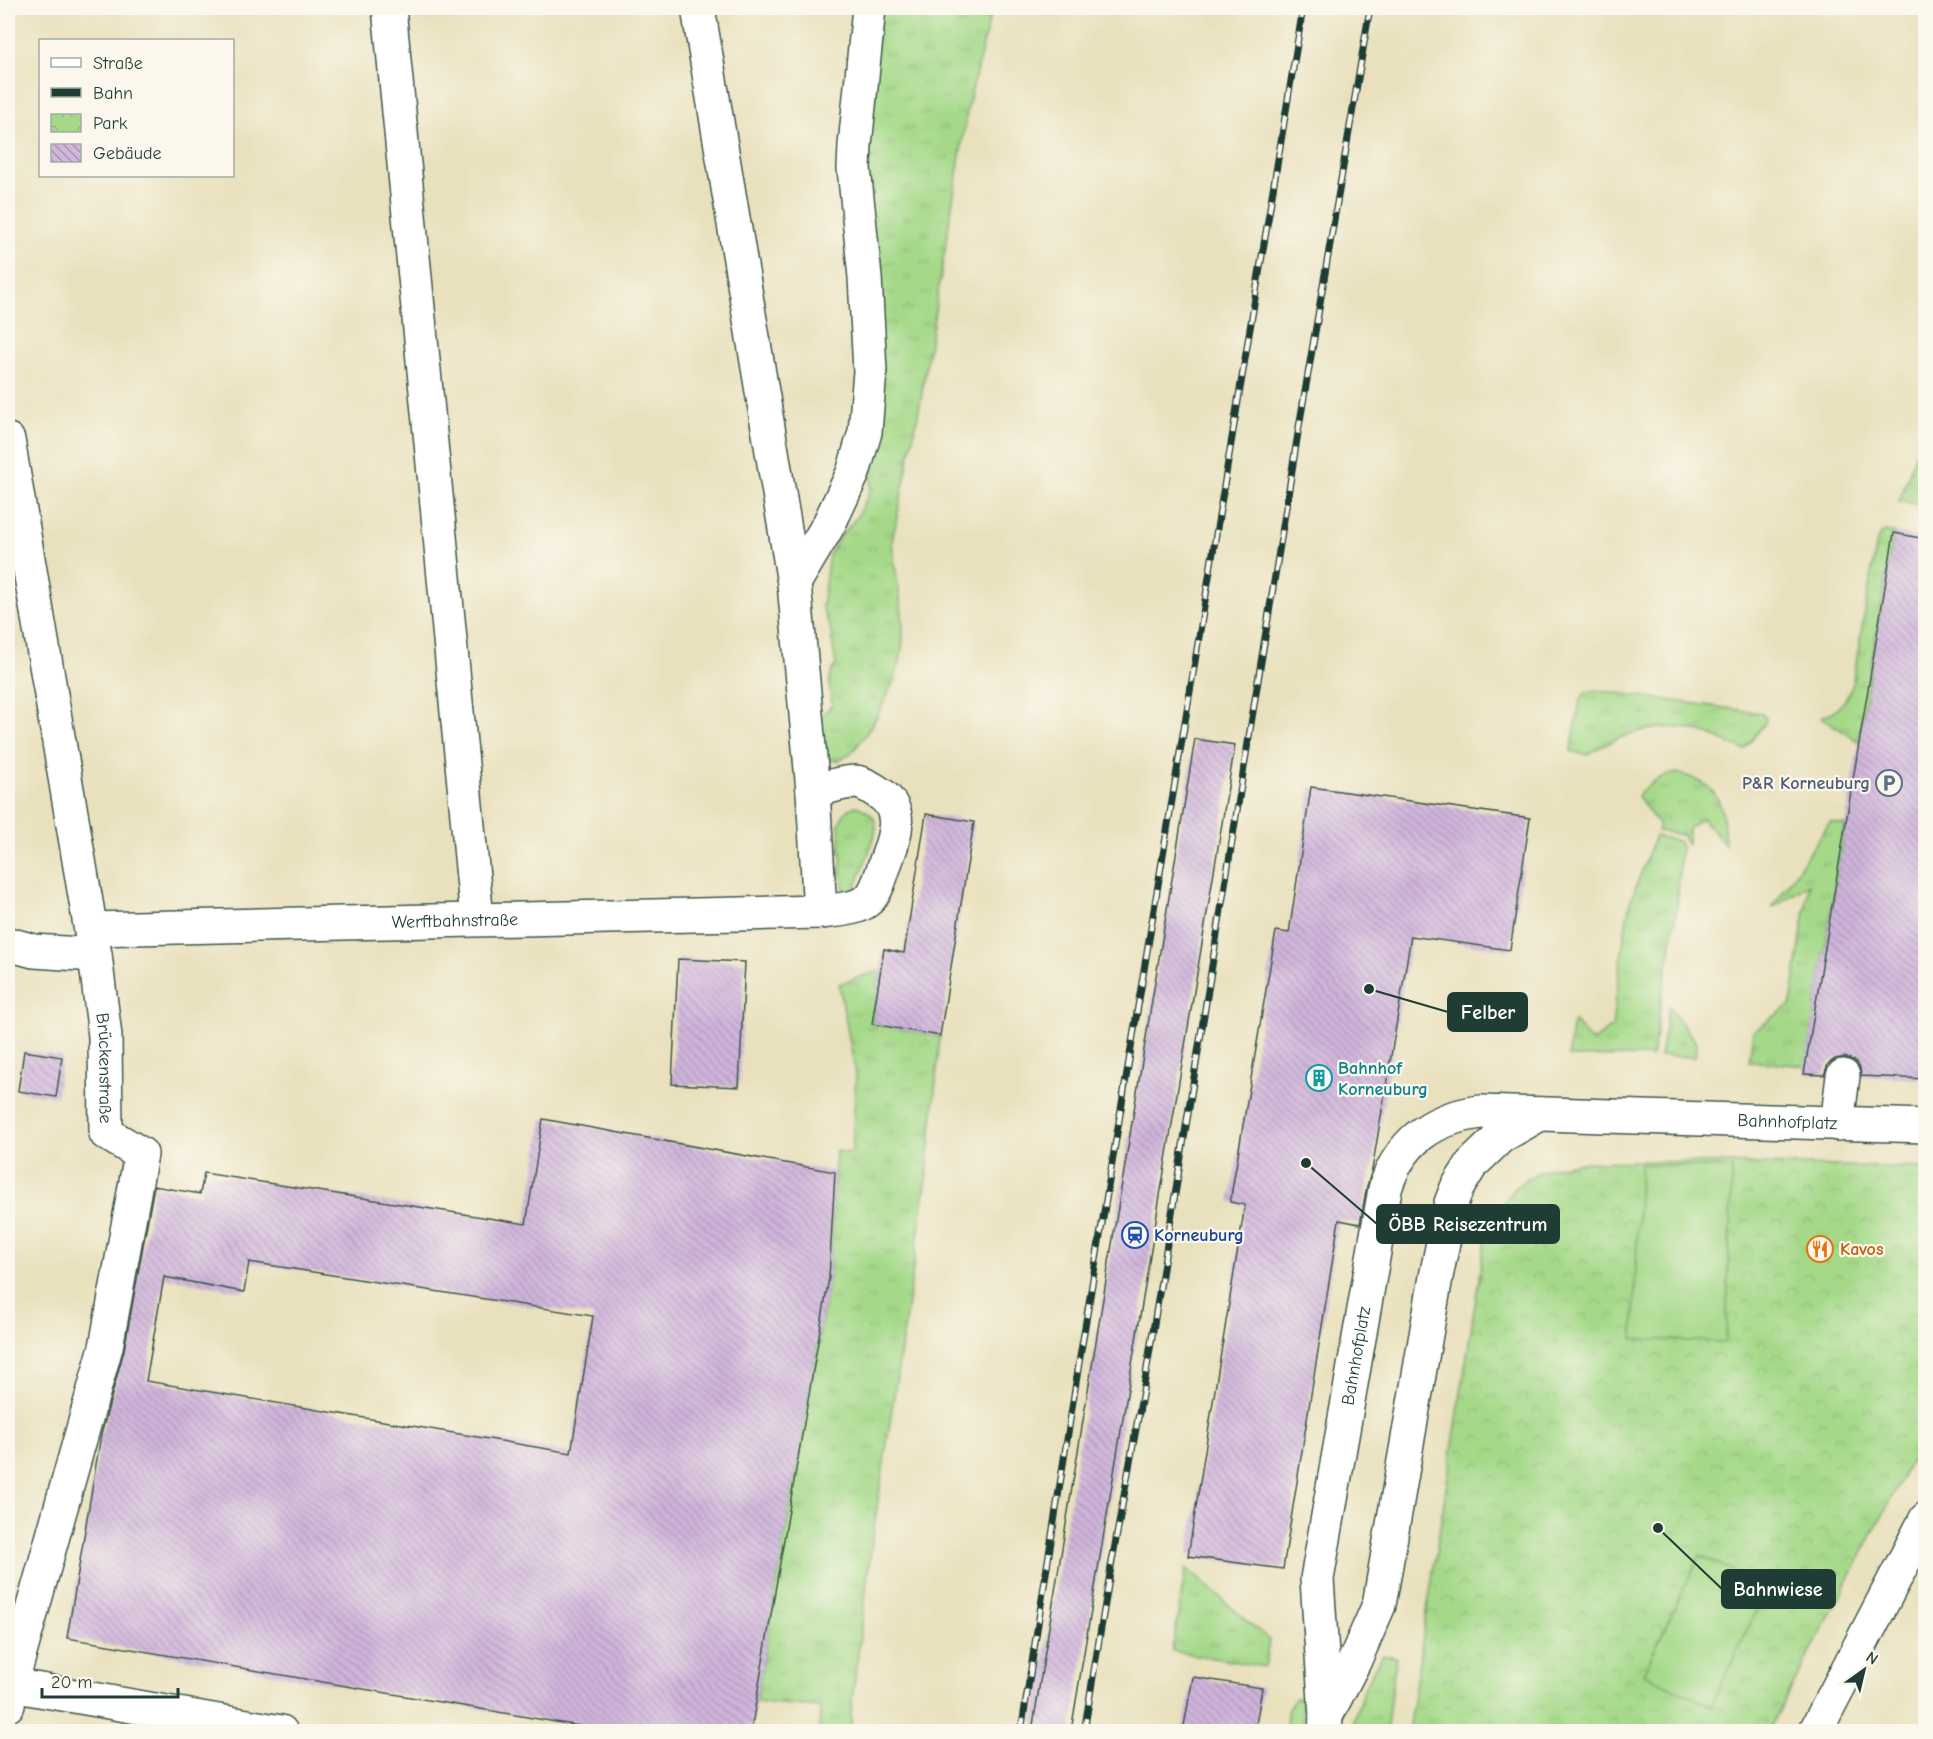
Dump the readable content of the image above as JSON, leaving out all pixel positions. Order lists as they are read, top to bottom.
{
  "streets": {
    "street": ["Werftbahnstraße", "Brückenstraße", "Bahnhofplatz"]
  },
  "crossings": [
    ["Werftbahnstraße", "Brückenstraße"]
  ],
  "places": {
    "parking": ["P&R Korneuburg"],
    "other": ["Felber", "ÖBB Reisezentrum", "Bahnwiese"],
    "building": ["Bahnhof Korneuburg"],
    "station": ["Korneuburg"],
    "restaurant": ["Kavos"]
  },
  "legend": [
    "Straße",
    "Bahn",
    "Park",
    "Gebäude"
  ],
  "scale_bar": "20 m",
  "north": "top right"
}
